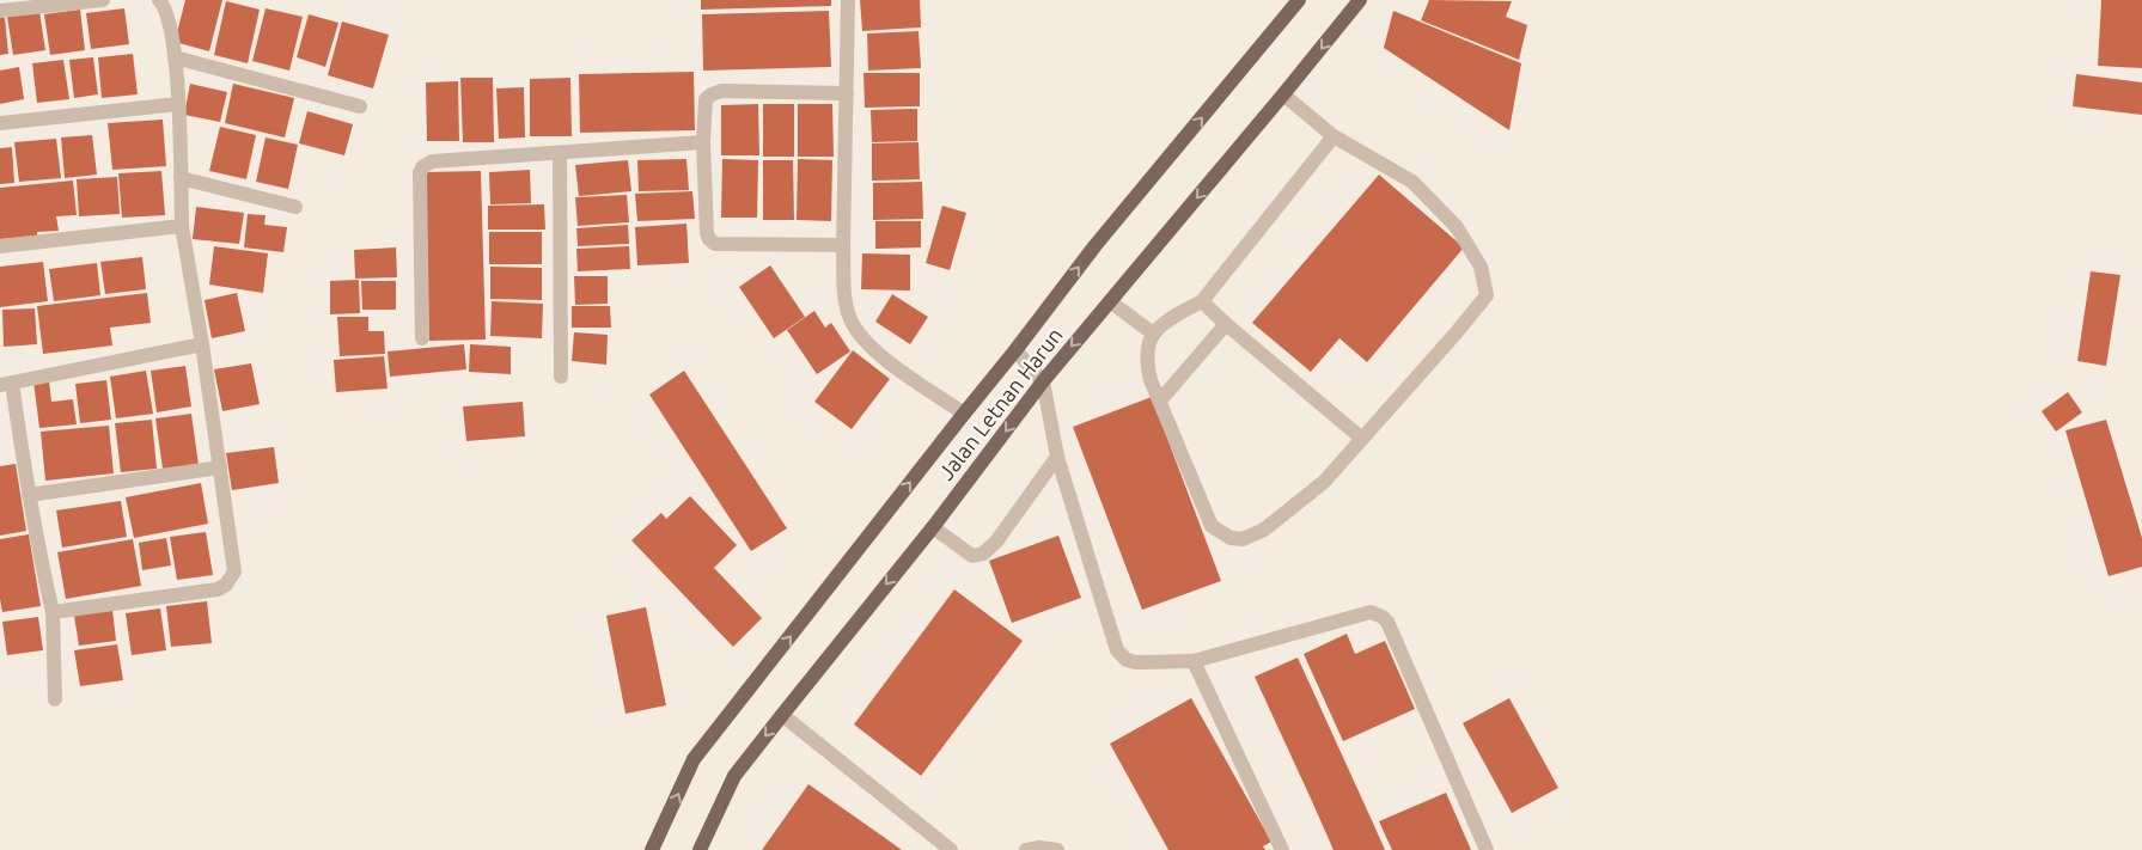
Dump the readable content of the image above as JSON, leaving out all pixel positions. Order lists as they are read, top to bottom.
{
  "streets": {
    "main road": ["Jalan Letnan Harun"]
  }
}
